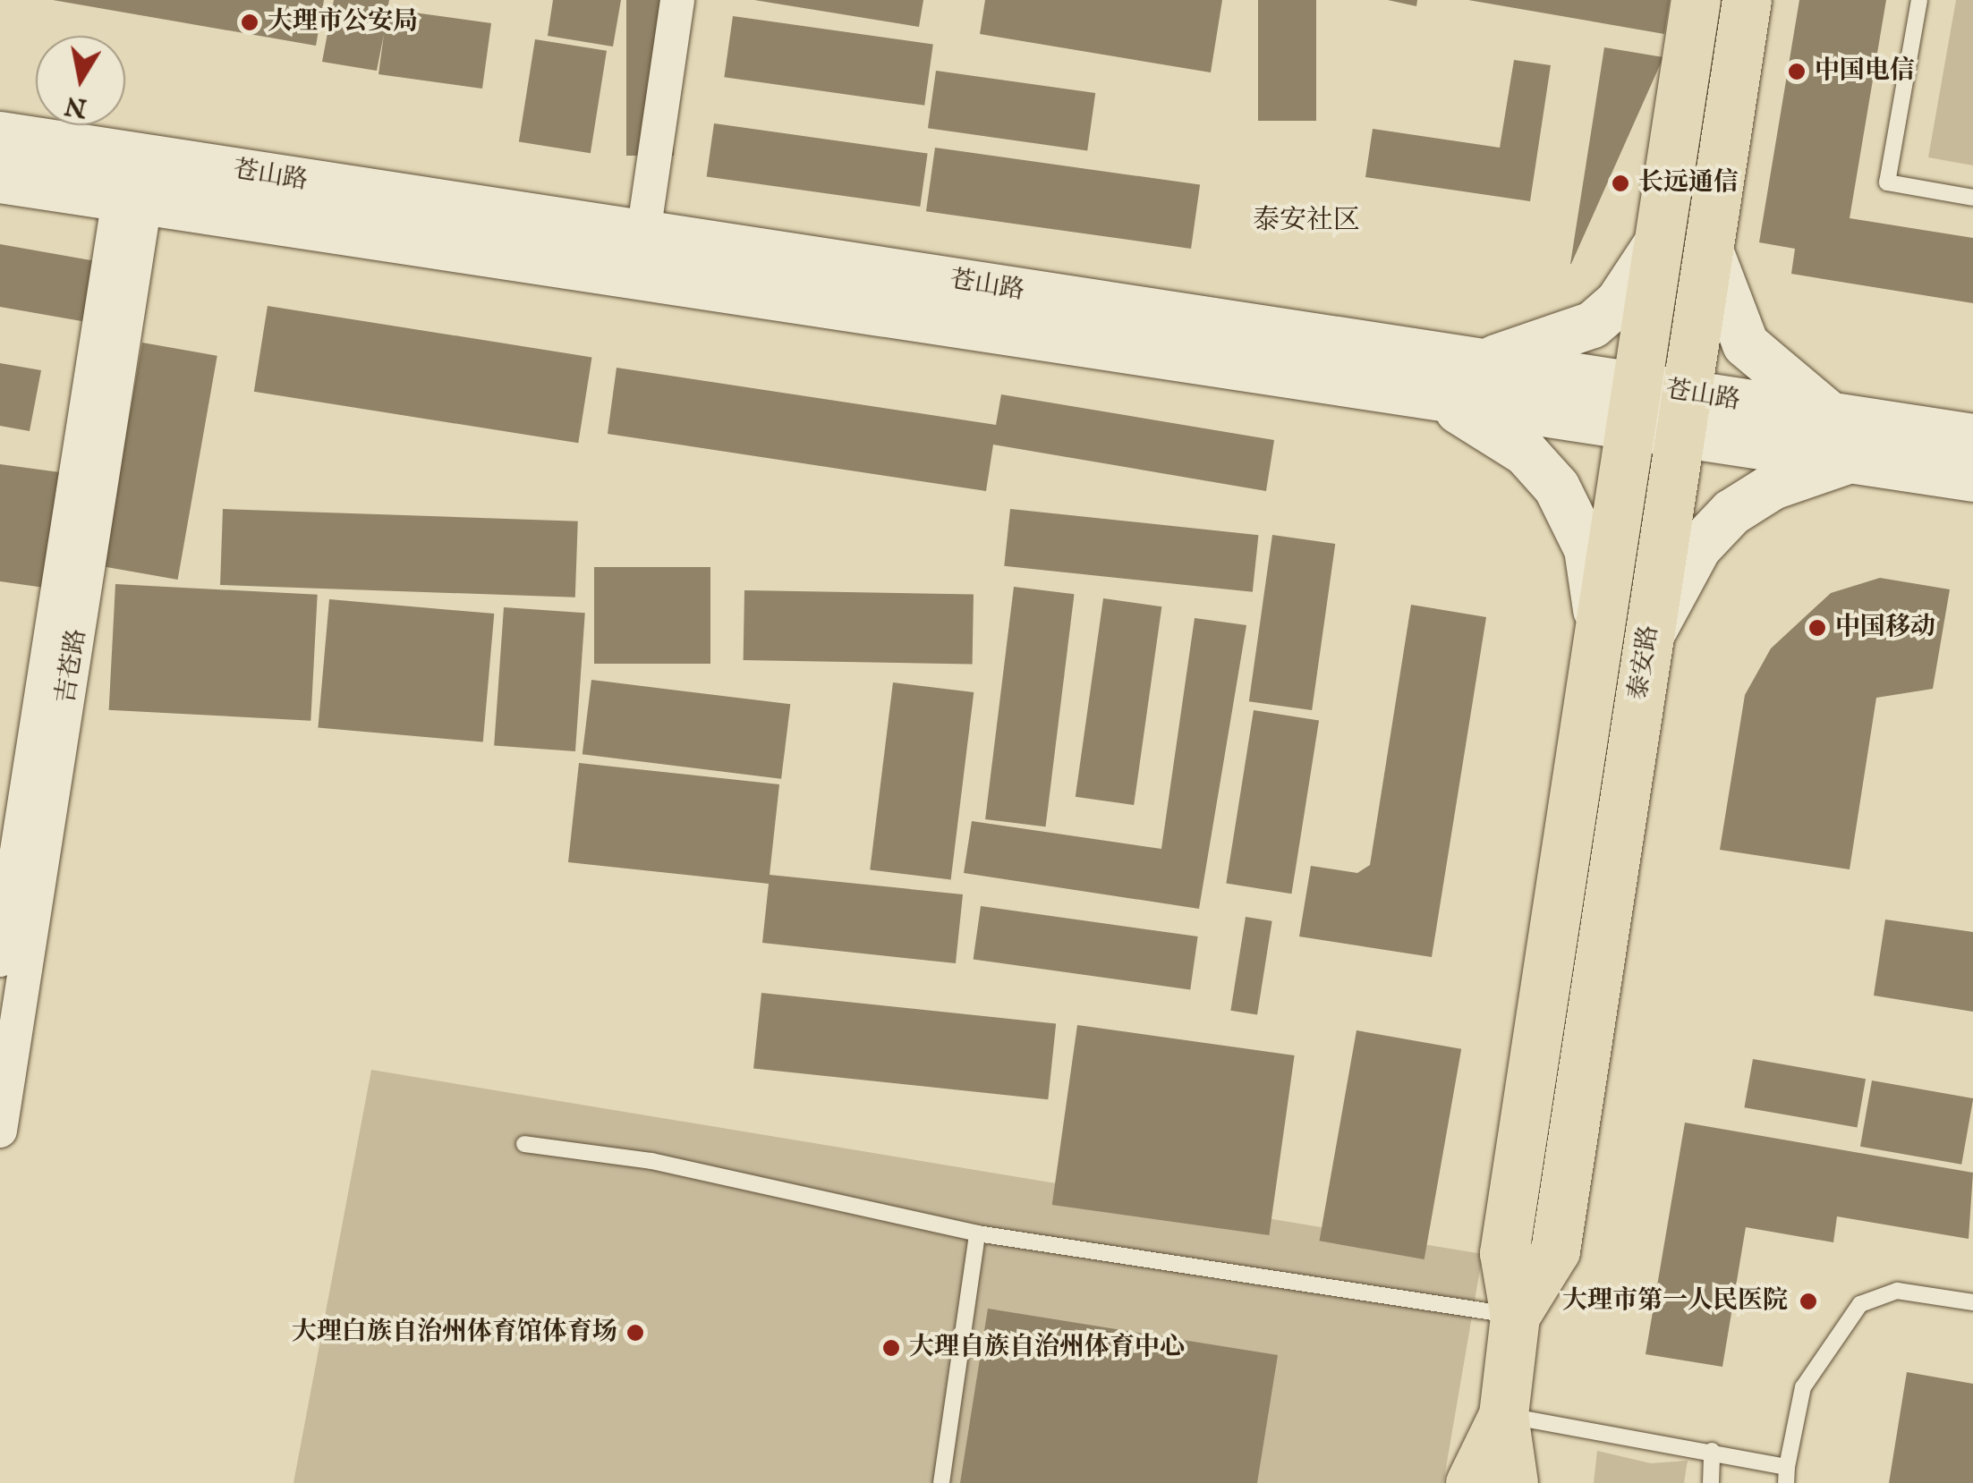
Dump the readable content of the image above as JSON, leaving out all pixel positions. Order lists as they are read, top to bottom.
{
  "streets": {
    "main road": ["苍山路", "泰安路"],
    "street": ["吉苍路"]
  },
  "crossings": [
    ["苍山路", "泰安路"],
    ["苍山路", "吉苍路"]
  ],
  "districts": ["泰安社区"],
  "places": [
    "大理市公安局",
    "中国电信",
    "长远通信",
    "中国移动",
    "大理市第一人民医院",
    "大理白族自治州体育馆体育场",
    "大理自族自治州体育中心"
  ],
  "north": "bottom"
}
